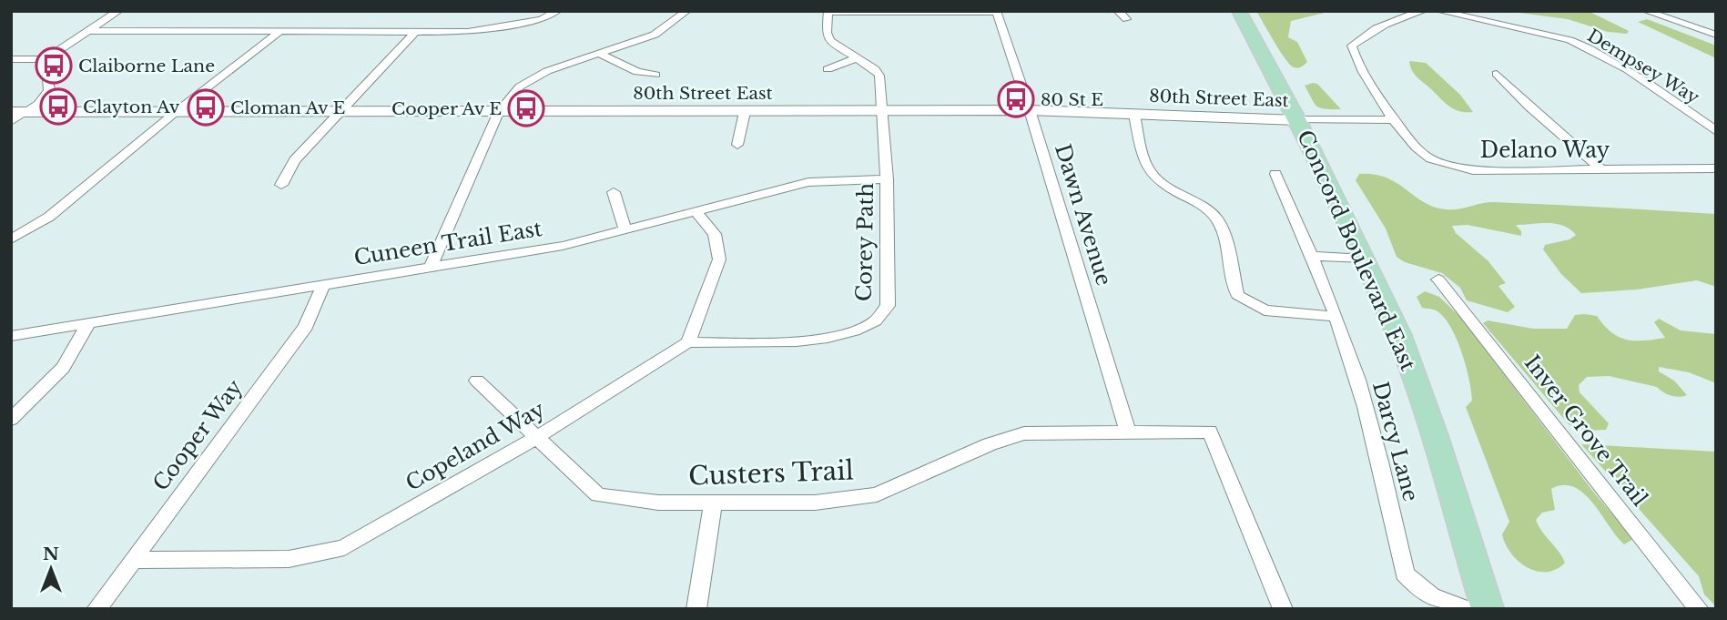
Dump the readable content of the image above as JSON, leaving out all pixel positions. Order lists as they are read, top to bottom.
{
  "streets": {
    "main road": ["Concord Boulevard East"],
    "street": [
      "Dempsey Way",
      "80th Street East",
      "Delano Way",
      "Dawn Avenue",
      "Corey Path",
      "Cuneen Trail East",
      "Inver Grove Trail",
      "Cooper Way",
      "Darcy Lane",
      "Copeland Way",
      "Custers Trail"
    ]
  },
  "crossings": [
    ["80th Street East", "Delano Way"],
    ["80th Street East", "Dawn Avenue"],
    ["80th Street East", "Corey Path"],
    ["80th Street East", "Concord Boulevard East"],
    ["Dawn Avenue", "Custers Trail"],
    ["Corey Path", "Cuneen Trail East"],
    ["Corey Path", "Copeland Way"],
    ["Cuneen Trail East", "Cooper Way"],
    ["Cooper Way", "Copeland Way"],
    ["Copeland Way", "Custers Trail"]
  ],
  "places": {
    "bus stop": [
      "Claiborne Lane",
      "80 St E",
      "Clayton Av",
      "Cloman Av E",
      "Cooper Av E"
    ]
  },
  "north": "top"
}
